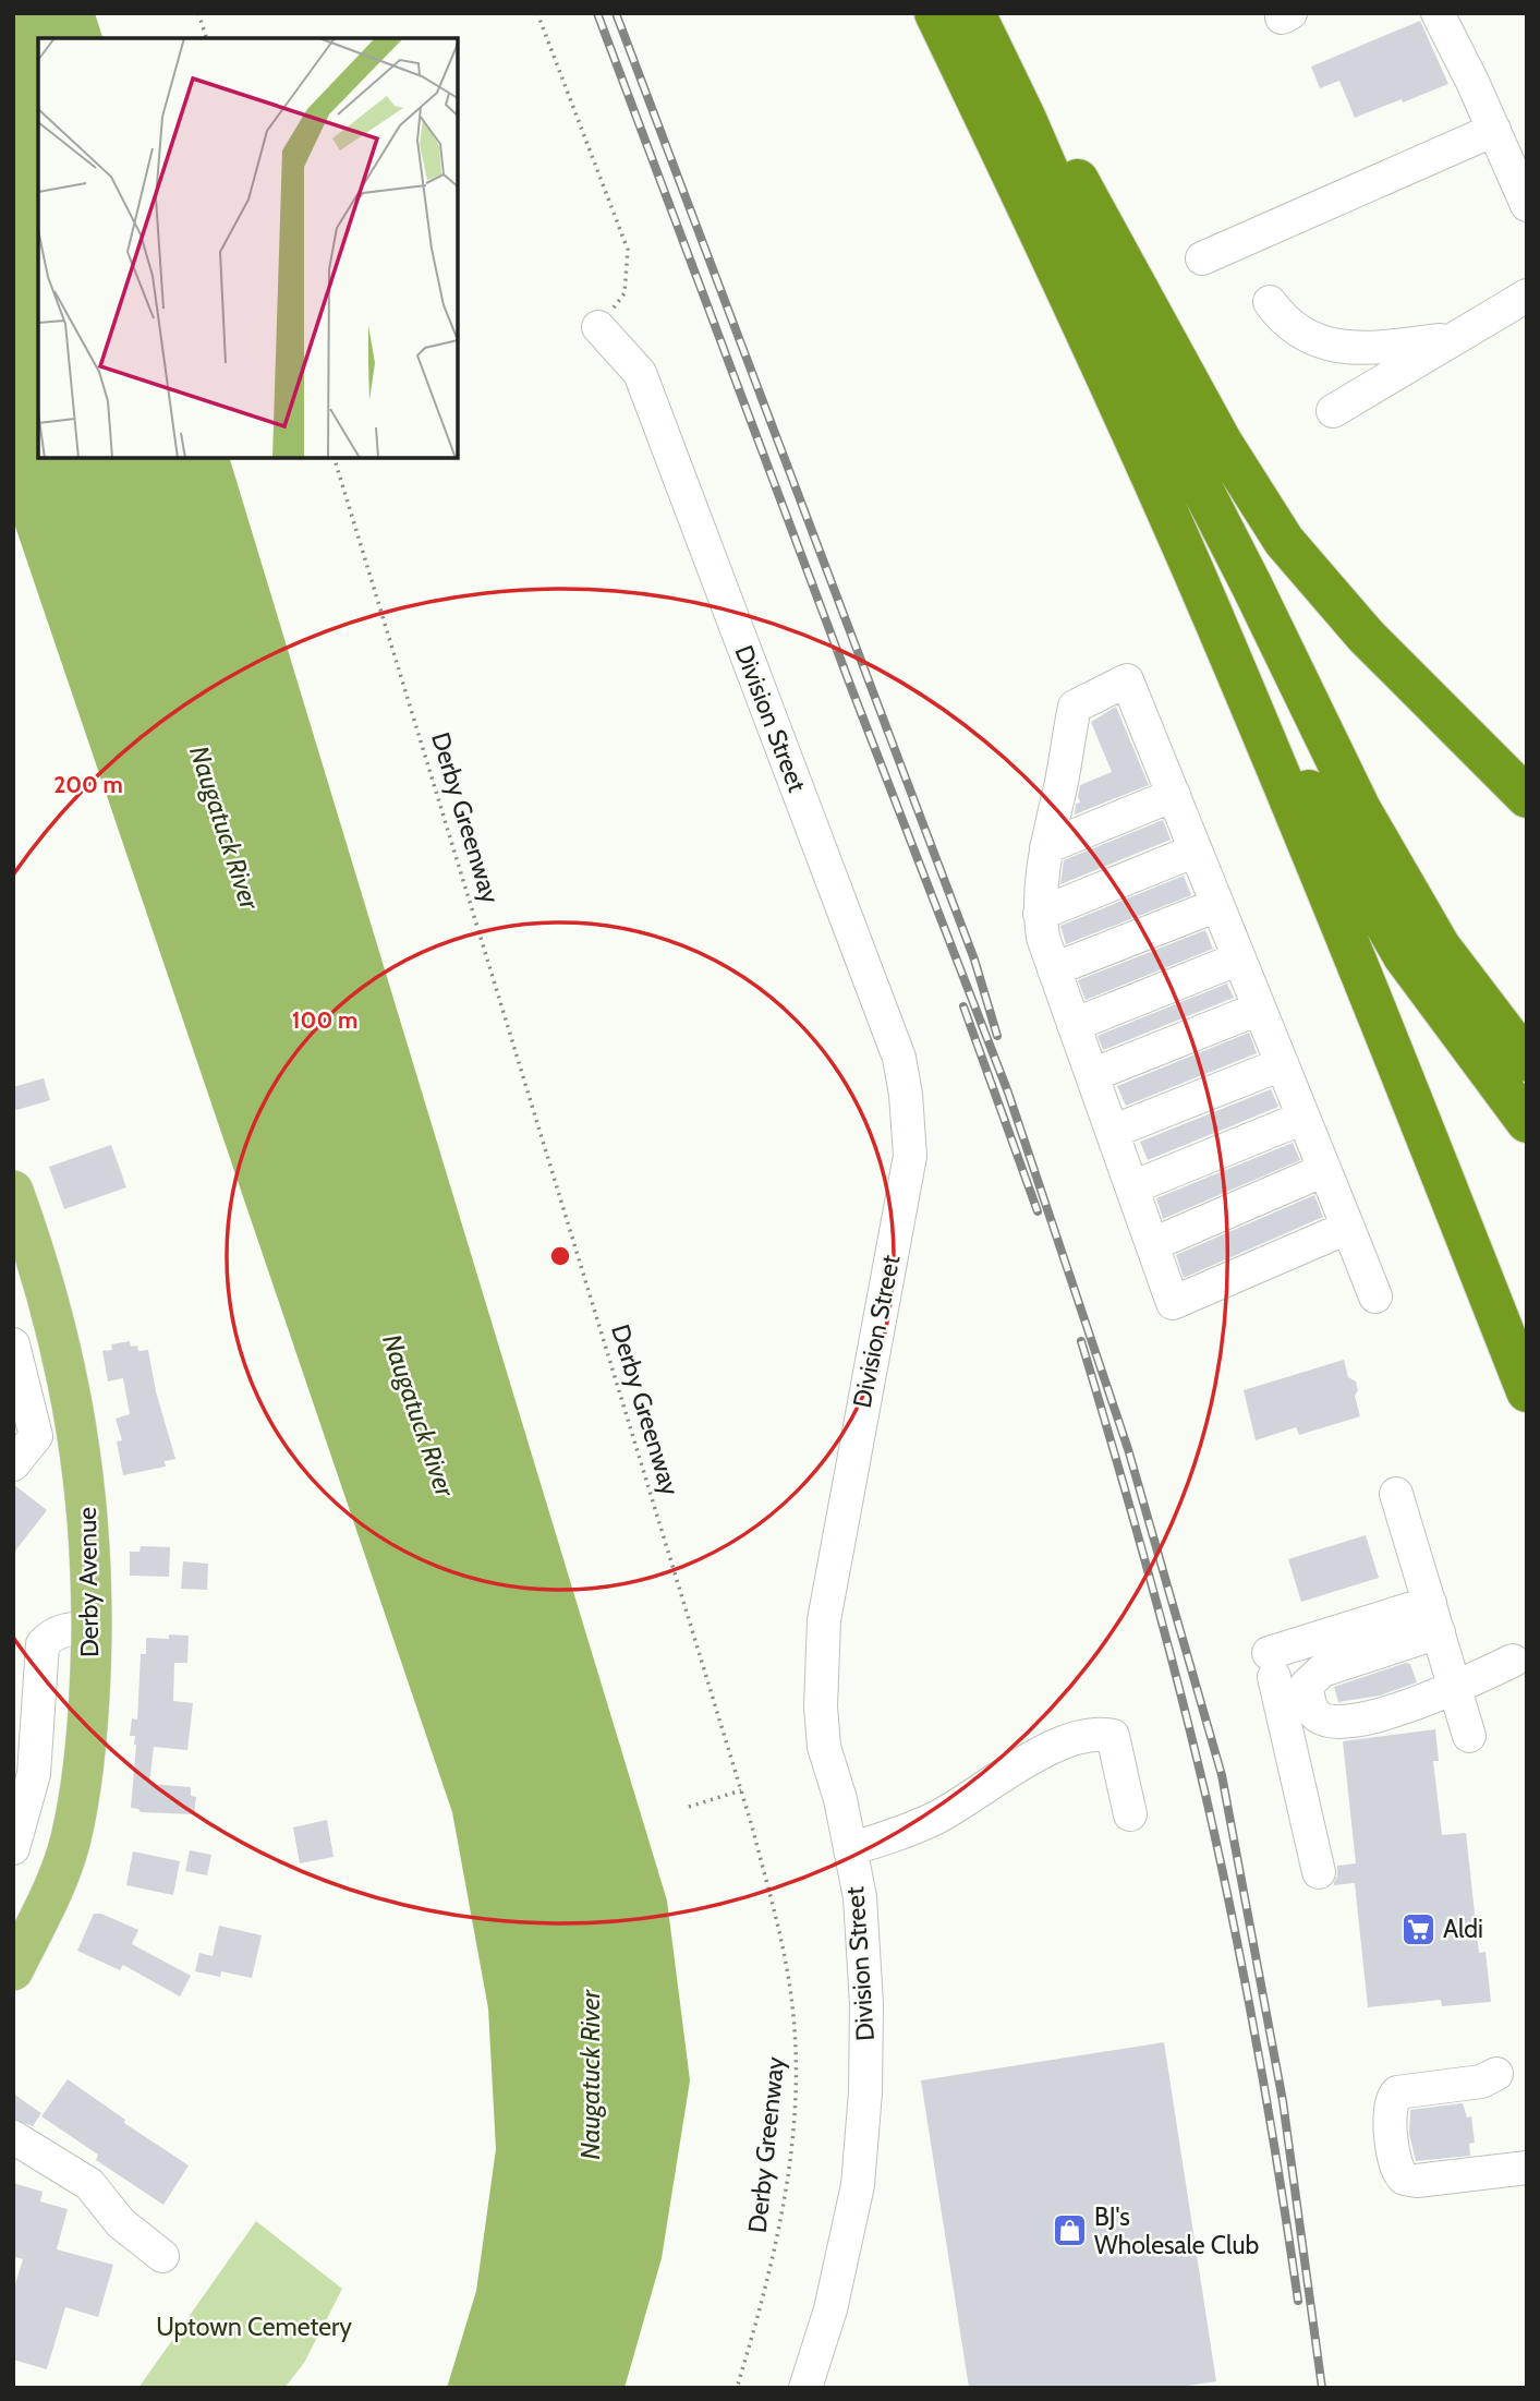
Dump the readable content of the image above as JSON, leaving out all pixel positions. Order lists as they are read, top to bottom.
{
  "streets": {
    "main road": ["Derby Avenue"],
    "street": ["Division Street"],
    "path": ["Derby Greenway"]
  },
  "water": ["Naugatuck River"],
  "parks": ["Uptown Cemetery"],
  "places": {
    "supermarket": ["Aldi"],
    "shop": ["BJ's Wholesale Club"]
  },
  "rings": ["200 m", "100 m"]
}
